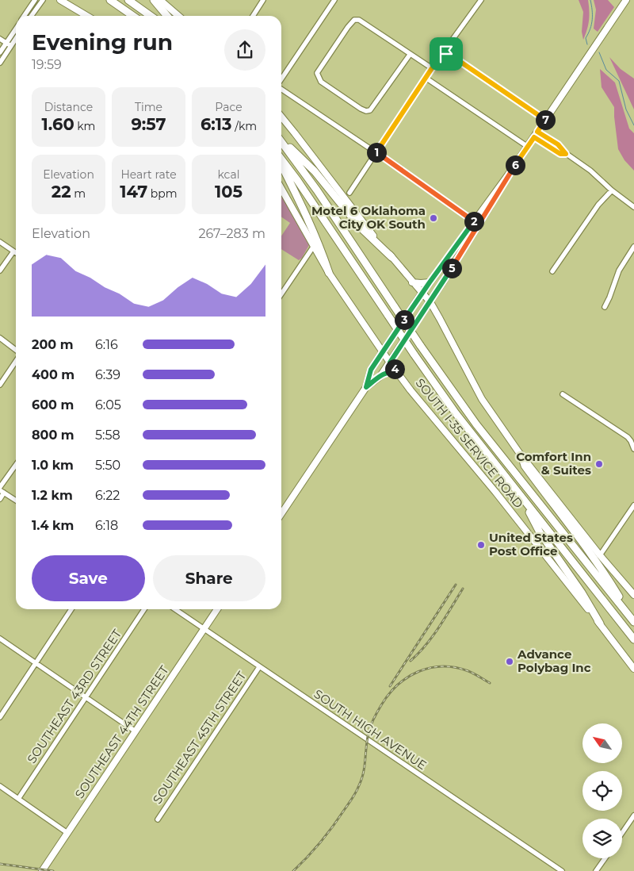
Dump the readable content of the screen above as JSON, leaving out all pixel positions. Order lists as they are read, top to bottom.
{
  "streets": {
    "main road": ["SOUTH I-35 SERVICE ROAD", "SOUTHEAST 44TH STREET"],
    "street": ["SOUTHEAST 43RD STREET", "SOUTH HIGH AVENUE", "SOUTHEAST 45TH STREET"]
  },
  "crossings": [
    ["SOUTH HIGH AVENUE", "SOUTHEAST 44TH STREET"],
    ["SOUTH HIGH AVENUE", "SOUTHEAST 45TH STREET"]
  ],
  "places": [
    "Motel 6 Oklahoma City OK South",
    "Comfort Inn & Suites",
    "United States Post Office",
    "Advance Polybag Inc"
  ],
  "north": "top left",
  "page": {
    "heading": ["Evening run", "19:59"],
    "stats": [
      ["Distance", "1.60 km"],
      ["Time", "9:57"],
      ["Pace", "6:13 /km"],
      ["Elevation", "22 m"],
      ["Heart rate", "147 bpm"],
      ["kcal", "105"]
    ],
    "pins": [
      "7",
      "1",
      "6",
      "2",
      "5",
      "3",
      "4"
    ],
    "chart": ["Elevation", "267–283 m"],
    "list": [
      {
        "name": "200 m",
        "note": "6:16"
      },
      {
        "name": "400 m",
        "note": "6:39"
      },
      {
        "name": "600 m",
        "note": "6:05"
      },
      {
        "name": "800 m",
        "note": "5:58"
      },
      {
        "name": "1.0 km",
        "note": "5:50"
      },
      {
        "name": "1.2 km",
        "note": "6:22"
      },
      {
        "name": "1.4 km",
        "note": "6:18"
      }
    ],
    "buttons": ["Save", "Share"]
  }
}
